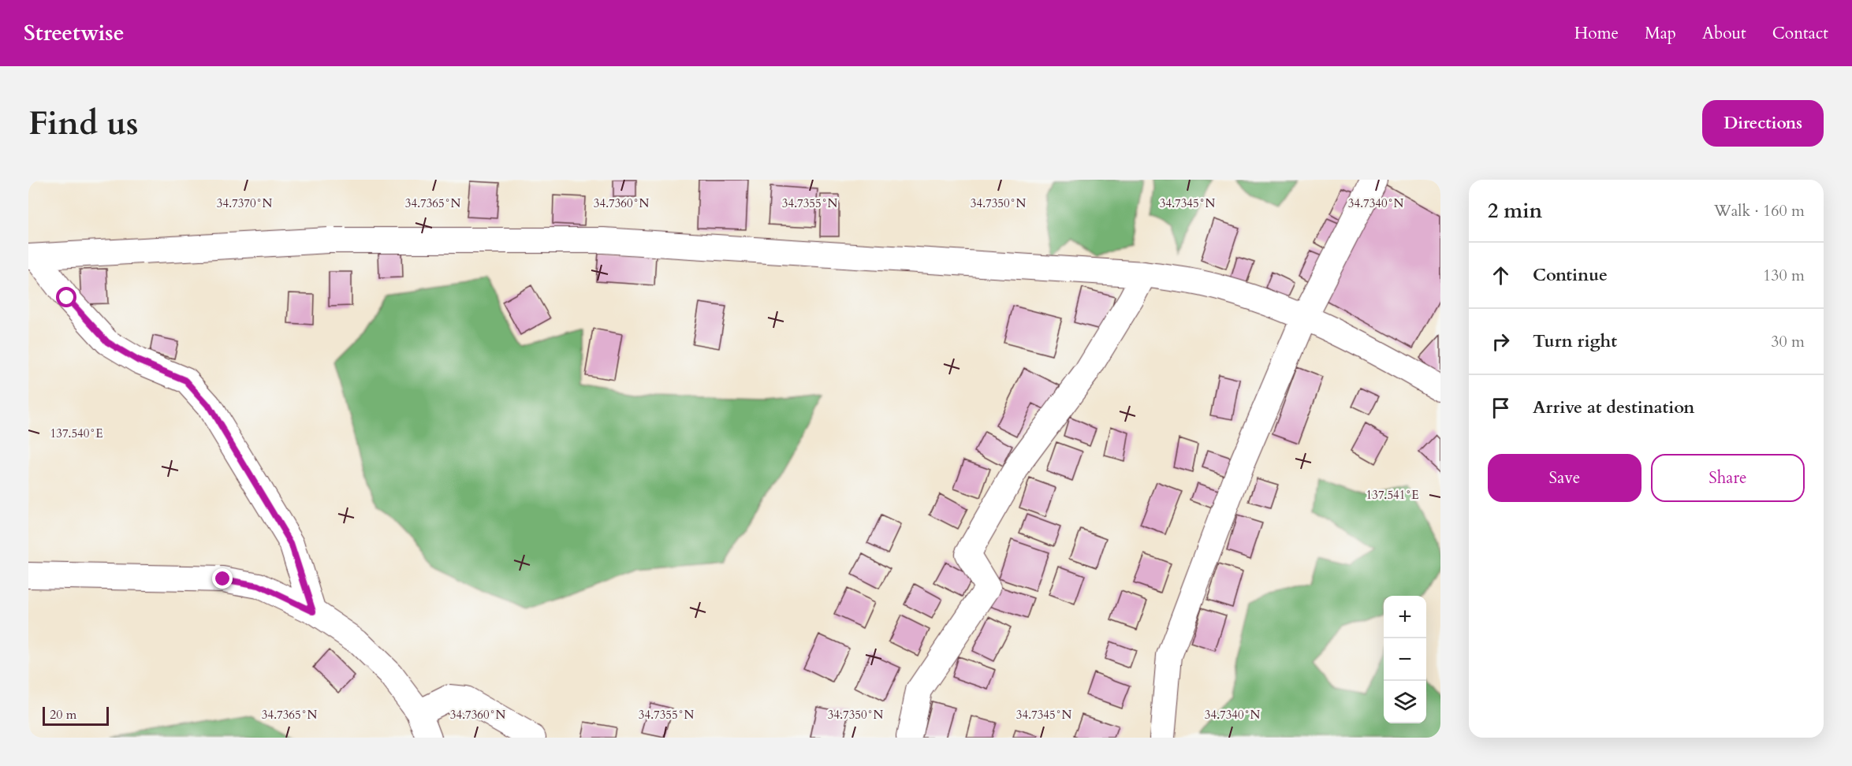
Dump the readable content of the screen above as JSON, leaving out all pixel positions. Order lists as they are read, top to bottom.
{
  "scale_bar": "20 m",
  "page": {
    "header": "Streetwise",
    "nav": [
      "Home",
      "Map",
      "About",
      "Contact"
    ],
    "buttons": [
      "Directions",
      ["Save", "Share"]
    ],
    "title": "Find us",
    "heading": ["2 min", "Walk · 160 m"],
    "list": [
      ["Continue", "130 m"],
      ["Turn right", "30 m"],
      "Arrive at destination"
    ],
    "map_buttons": ["+", "−"],
    "scale": "20 m"
  },
  "coordinates": [
    "34.7370°N",
    "34.7365°N",
    "34.7360°N",
    "34.7355°N",
    "34.7350°N",
    "34.7345°N",
    "34.7340°N",
    "137.540°E",
    "137.541°E"
  ]
}
